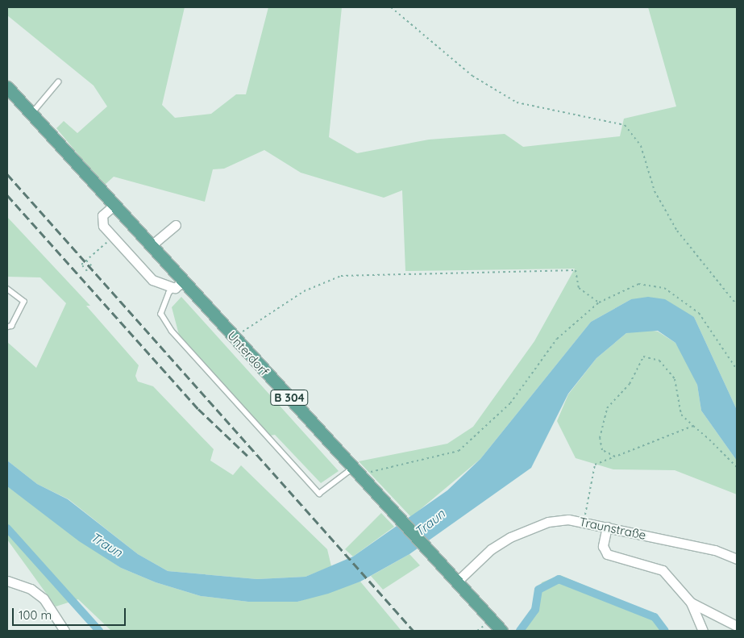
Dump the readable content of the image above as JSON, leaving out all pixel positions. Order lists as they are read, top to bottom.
{
  "streets": {
    "main road": ["Unterdorf", "B 304"],
    "street": ["Traunstraße"]
  },
  "crossings": [
    ["Unterdorf", "B 304"],
    ["Unterdorf", "Traunstraße"],
    ["B 304", "Traunstraße"]
  ],
  "water": ["Traun"],
  "scale_bar": "100 m"
}
